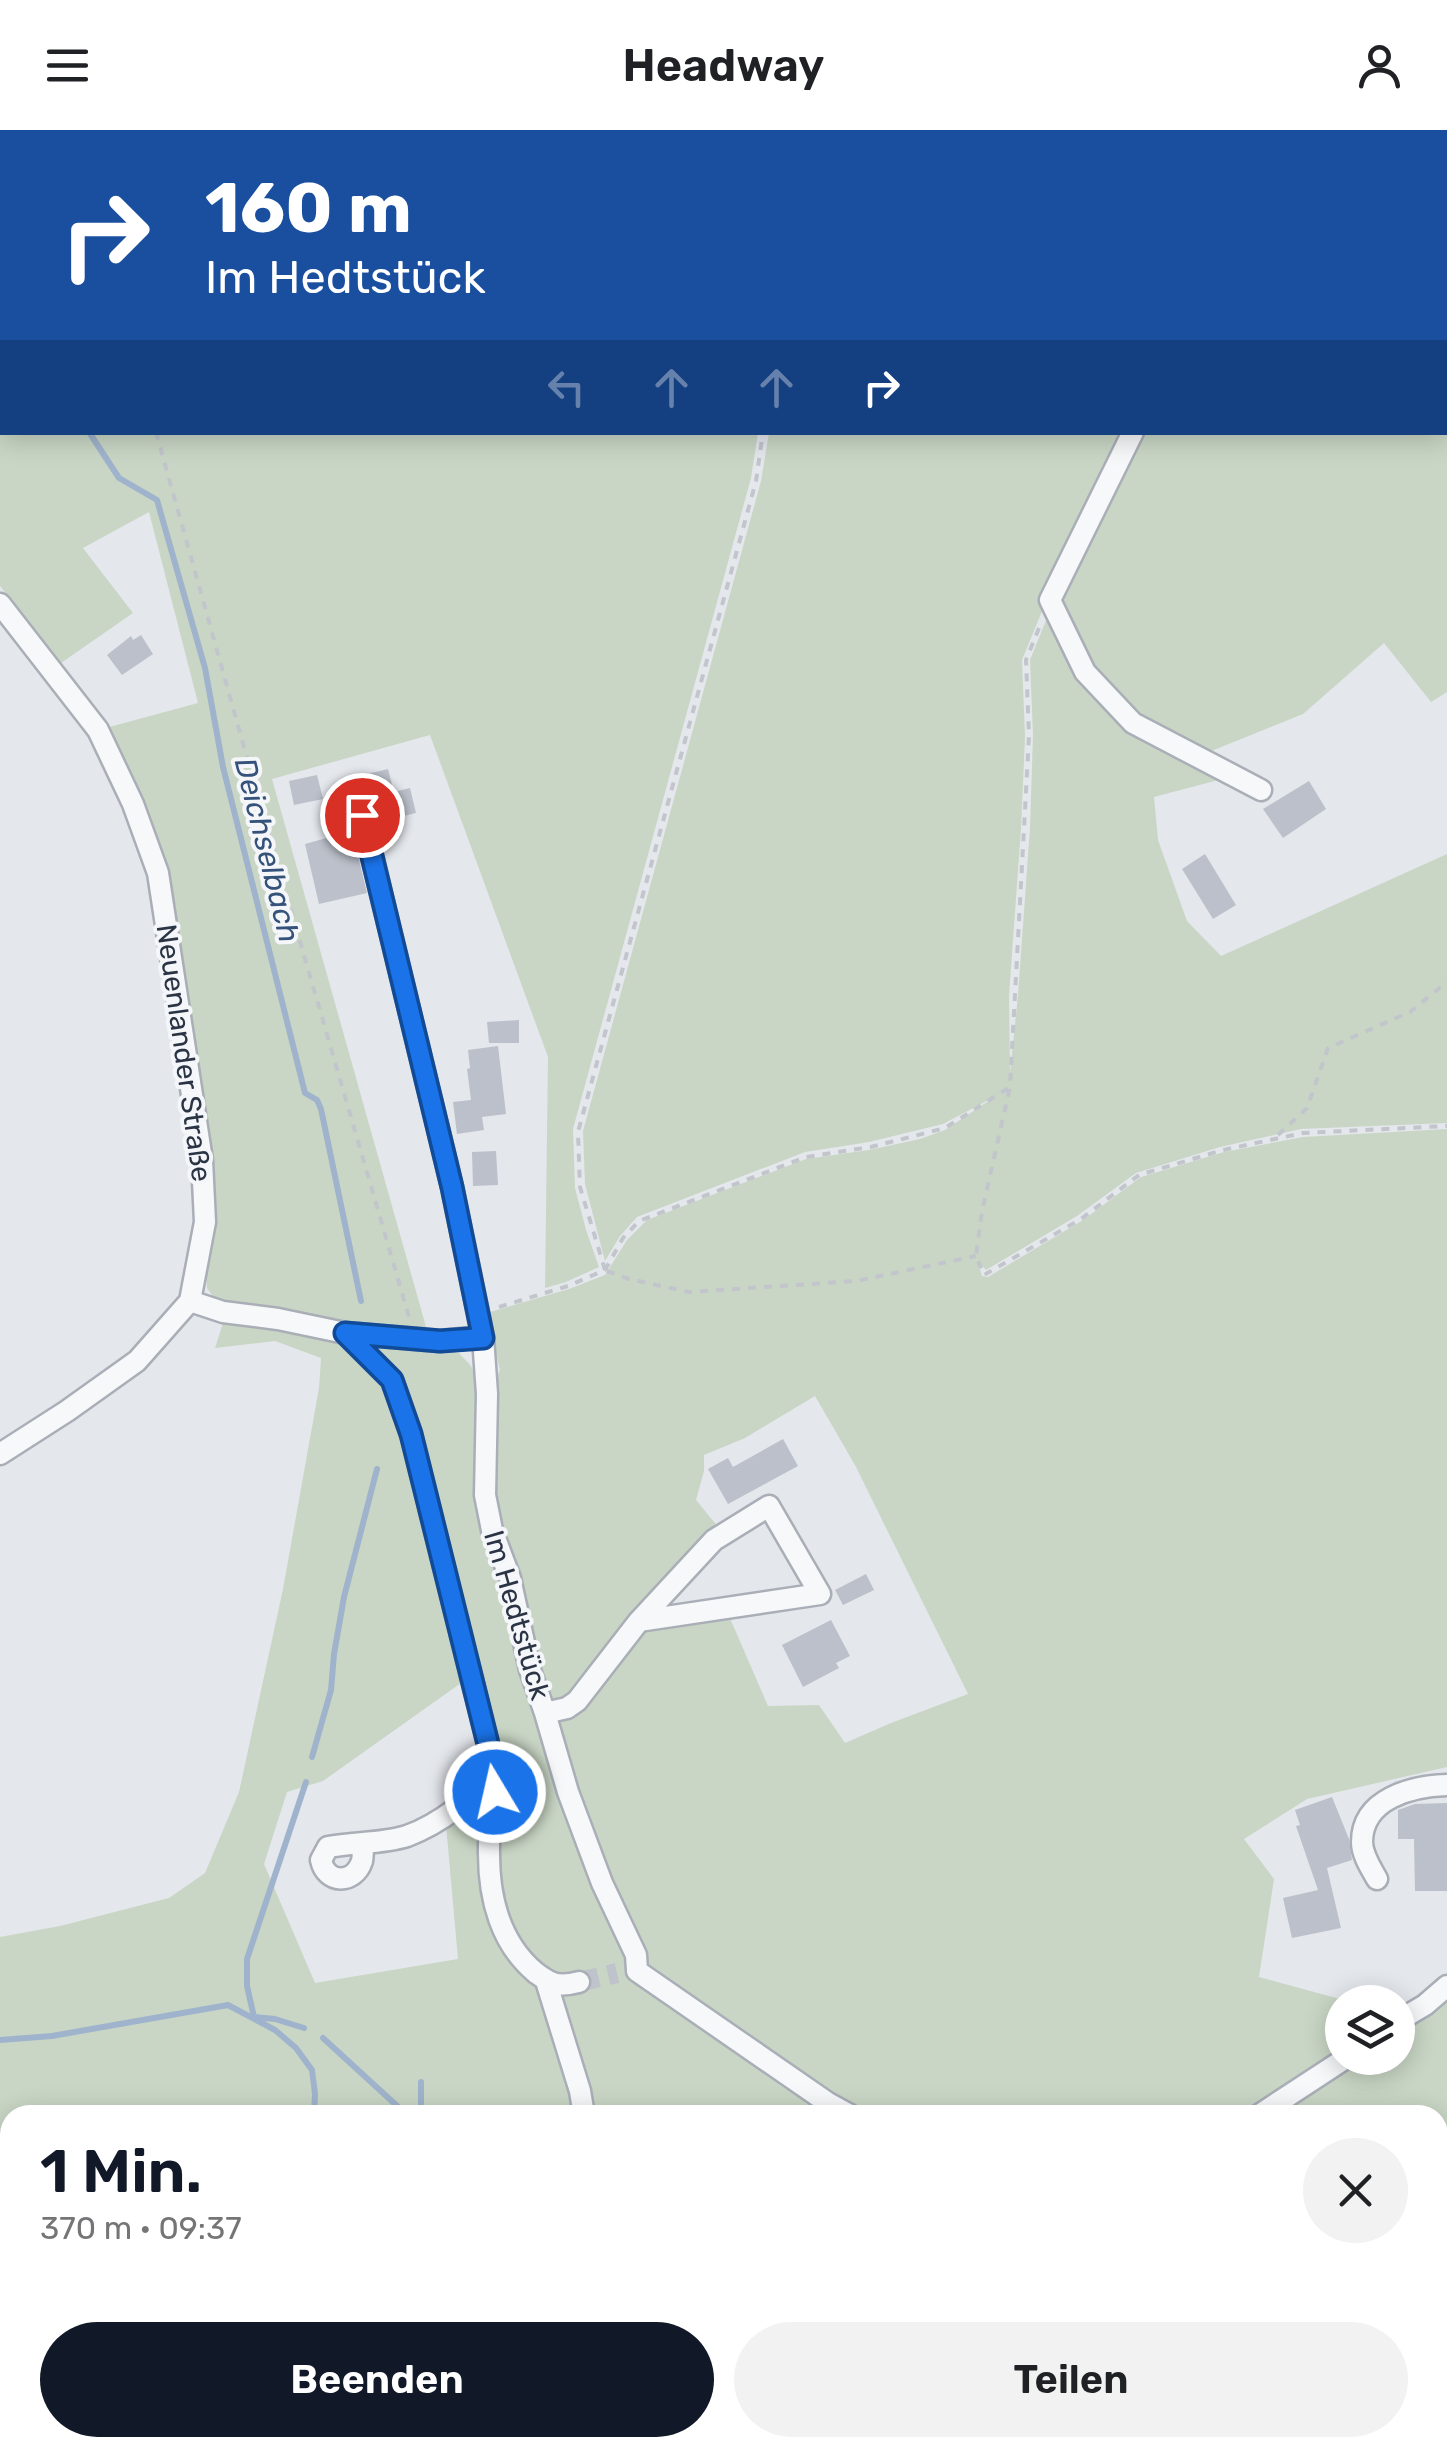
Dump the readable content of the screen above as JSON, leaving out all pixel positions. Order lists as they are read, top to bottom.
{
  "streets": {
    "street": ["Neuenlander Straße", "Im Hedtstück"]
  },
  "water": ["Deichselbach"],
  "page": {
    "header": "Headway",
    "turn": ["160 m", "Im Hedtstück"],
    "heading": ["1 Min.", "370 m · 09:37"],
    "buttons": ["Beenden", "Teilen"]
  }
}
